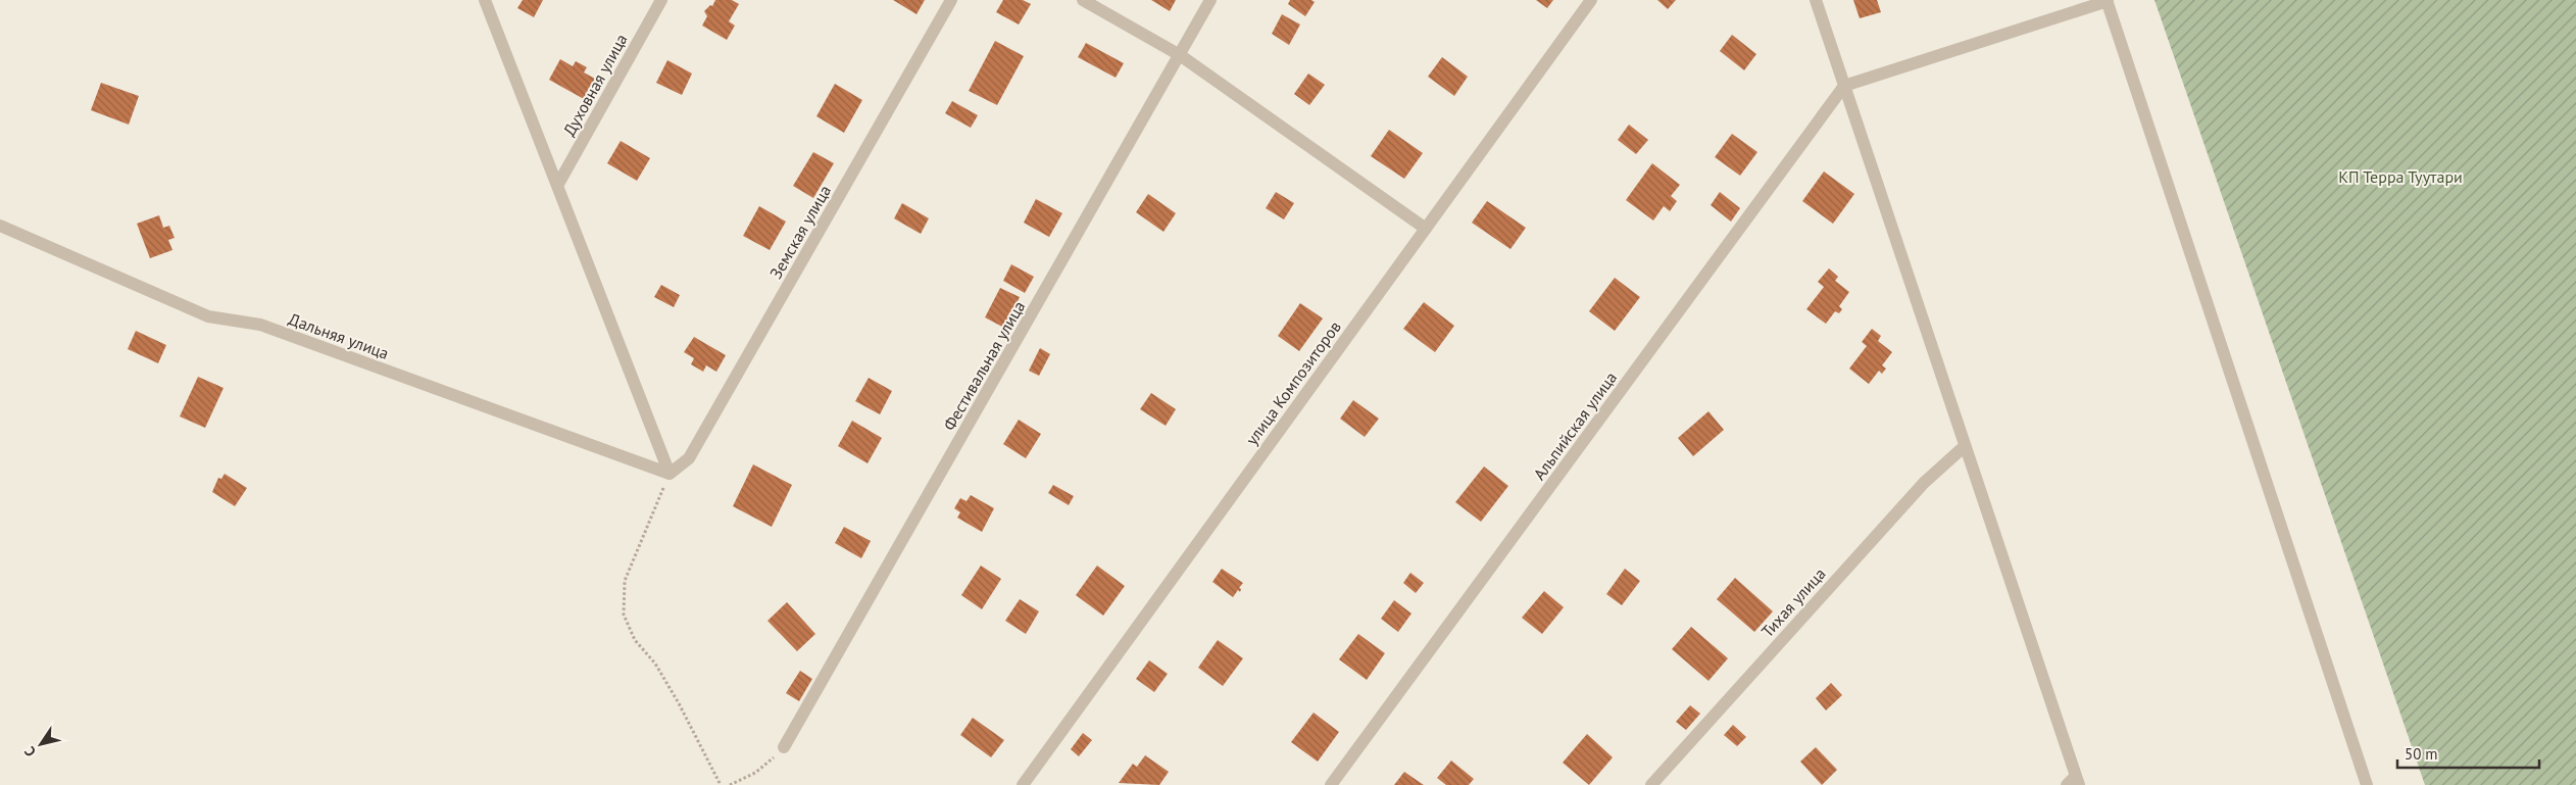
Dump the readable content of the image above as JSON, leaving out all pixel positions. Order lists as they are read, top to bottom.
{
  "streets": {
    "street": [
      "Духовная улица",
      "Земская улица",
      "Дальняя улица",
      "Фестивальная улица",
      "улица Композиторов",
      "Альпийская улица",
      "Тихая улица"
    ]
  },
  "crossings": [
    ["Земская улица", "Дальняя улица"]
  ],
  "parks": ["КП Терра Туутари"],
  "scale_bar": "50 m",
  "north": "bottom left"
}
